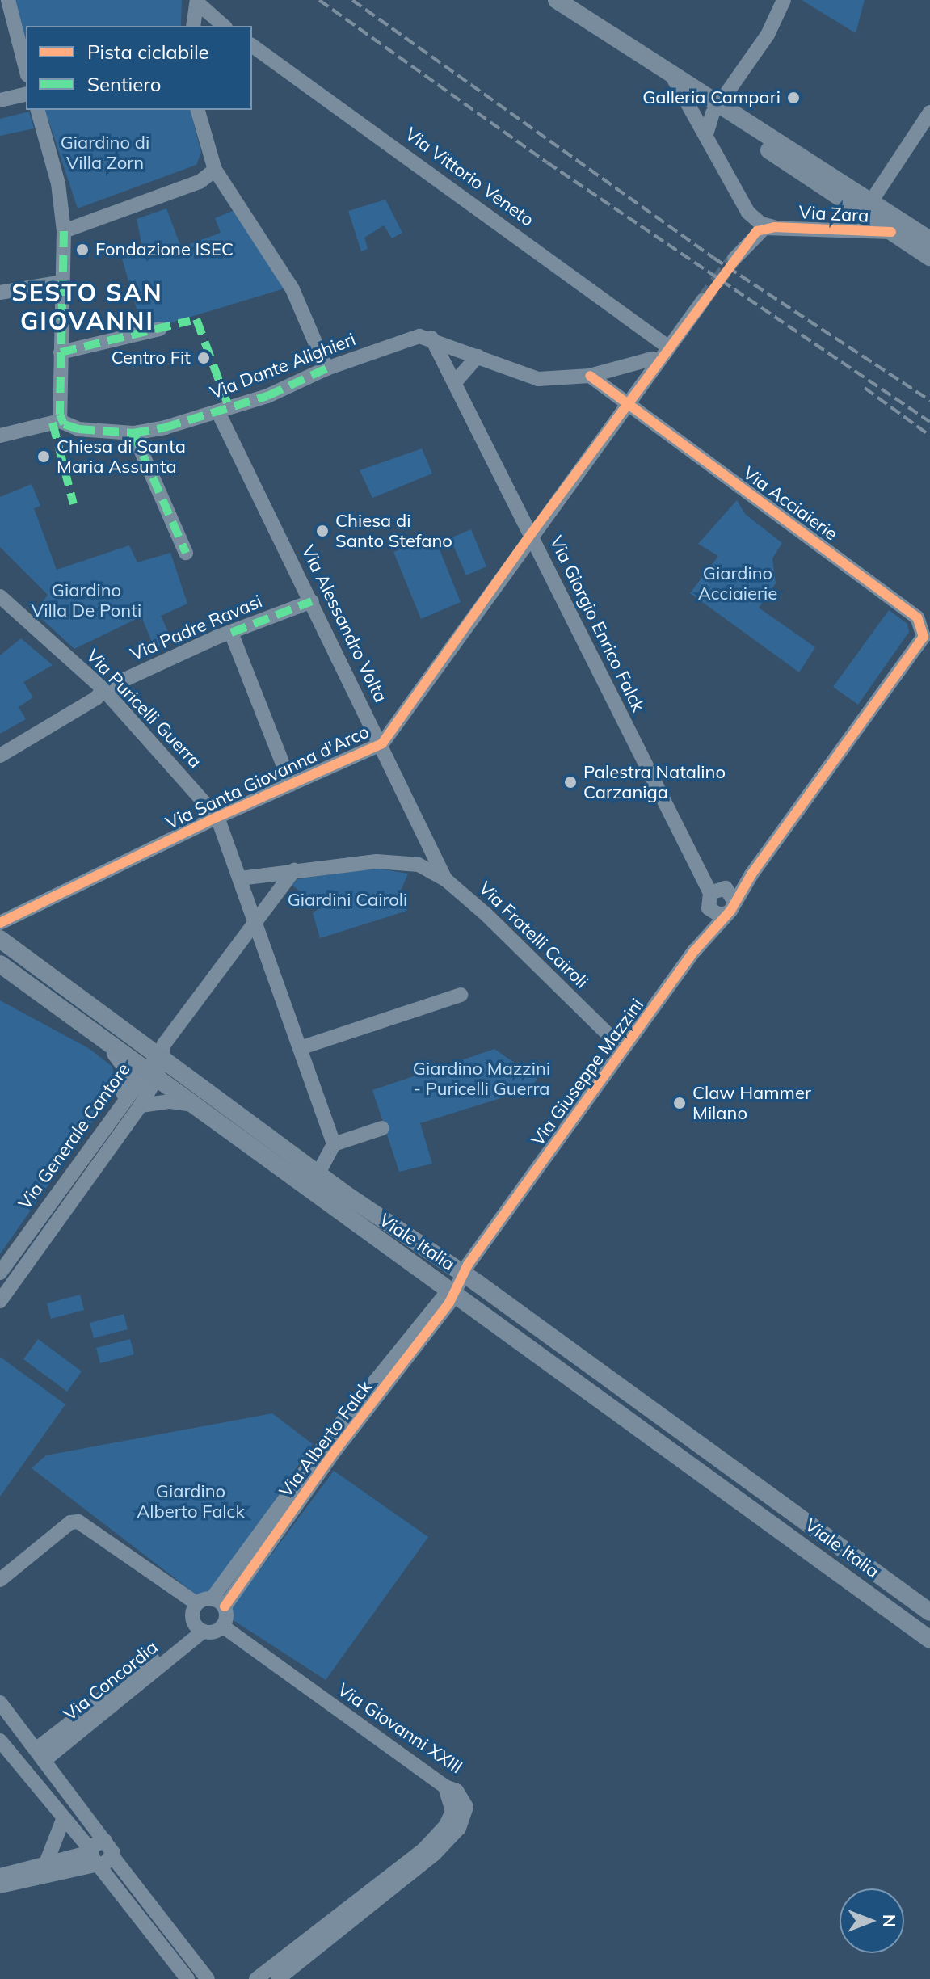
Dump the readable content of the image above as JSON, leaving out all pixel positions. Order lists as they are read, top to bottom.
{
  "streets": {
    "main road": ["Viale Italia"],
    "street": [
      "Via Vittorio Veneto",
      "Via Zara",
      "Via Dante Alighieri",
      "Via Acciaierie",
      "Via Alessandro Volta",
      "Via Giorgio Enrico Falck",
      "Via Padre Ravasi",
      "Via Puricelli Guerra",
      "Via Santa Giovanna d'Arco",
      "Via Fratelli Cairoli",
      "Via Giuseppe Mazzini",
      "Via Generale Cantore",
      "Via Alberto Falck",
      "Via Concordia",
      "Via Giovanni XXIII"
    ]
  },
  "crossings": [
    ["Via Dante Alighieri", "Via Alessandro Volta"],
    ["Via Dante Alighieri", "Via Giorgio Enrico Falck"],
    ["Via Acciaierie", "Via Santa Giovanna d'Arco"],
    ["Via Acciaierie", "Via Giuseppe Mazzini"],
    ["Via Alessandro Volta", "Via Padre Ravasi"],
    ["Via Alessandro Volta", "Via Santa Giovanna d'Arco"],
    ["Via Alessandro Volta", "Via Fratelli Cairoli"],
    ["Via Giorgio Enrico Falck", "Via Santa Giovanna d'Arco"],
    ["Via Giorgio Enrico Falck", "Via Giuseppe Mazzini"],
    ["Via Padre Ravasi", "Via Puricelli Guerra"],
    ["Via Puricelli Guerra", "Via Santa Giovanna d'Arco"],
    ["Via Puricelli Guerra", "Via Fratelli Cairoli"],
    ["Via Puricelli Guerra", "Via Generale Cantore"],
    ["Via Fratelli Cairoli", "Via Giuseppe Mazzini"],
    ["Via Fratelli Cairoli", "Via Generale Cantore"],
    ["Via Giuseppe Mazzini", "Viale Italia"],
    ["Via Giuseppe Mazzini", "Via Alberto Falck"],
    ["Via Generale Cantore", "Viale Italia"],
    ["Viale Italia", "Via Alberto Falck"]
  ],
  "districts": ["SESTO SAN GIOVANNI"],
  "parks": [
    "Giardino di Villa Zorn",
    "Giardino Acciaierie",
    "Giardino Villa De Ponti",
    "Giardini Cairoli",
    "Giardino Mazzini - Puricelli Guerra",
    "Giardino Alberto Falck"
  ],
  "places": [
    "Galleria Campari",
    "Fondazione ISEC",
    "Centro Fit",
    "Chiesa di Santa Maria Assunta",
    "Chiesa di Santo Stefano",
    "Palestra Natalino Carzaniga",
    "Claw Hammer Milano"
  ],
  "legend": ["Pista ciclabile", "Sentiero"],
  "north": "right"
}
